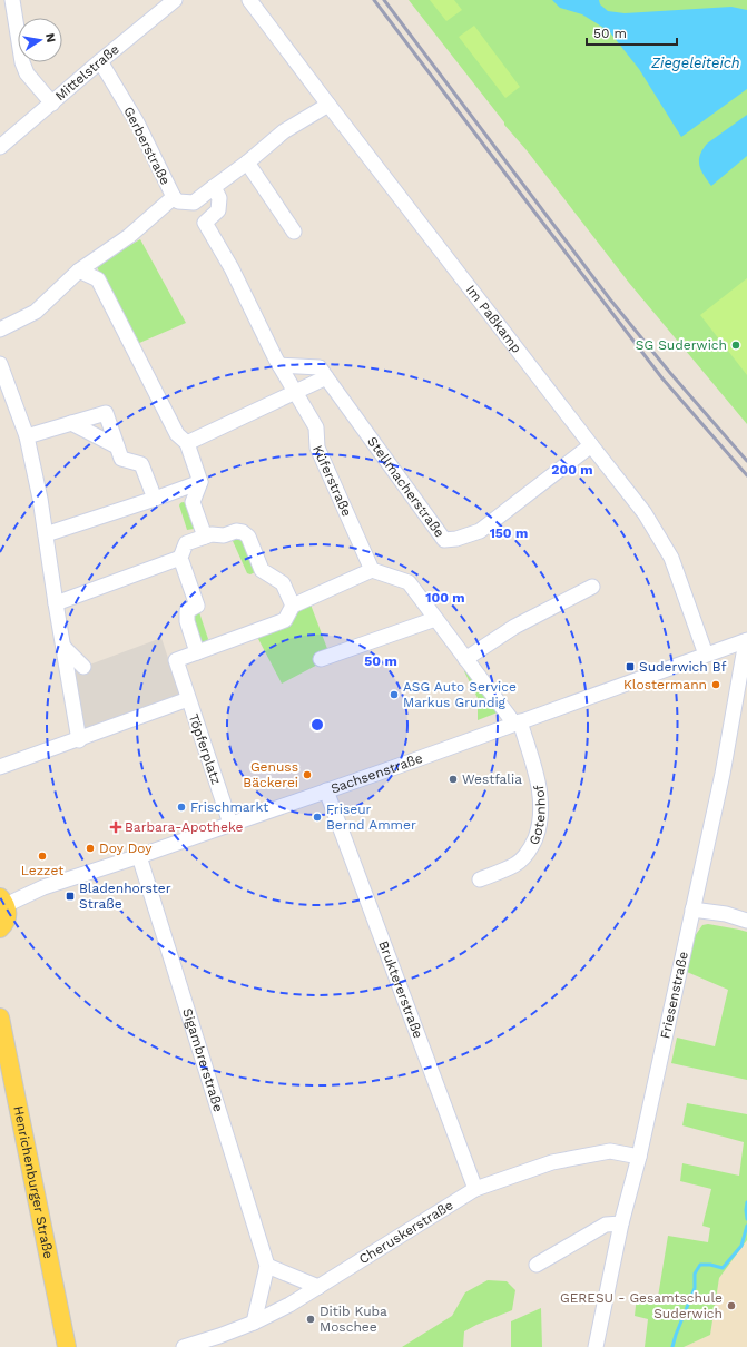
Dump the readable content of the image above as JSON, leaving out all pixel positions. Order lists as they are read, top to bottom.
{
  "streets": {
    "main road": ["Henrichenburger Straße"],
    "street": [
      "Mittelstraße",
      "Gerberstraße",
      "Im Paßkamp",
      "Küferstraße",
      "Stellmacherstraße",
      "Töpferplatz",
      "Sachsenstraße",
      "Gotenhof",
      "Bruktererstraße",
      "Friesenstraße",
      "Sigambrerstraße",
      "Cheruskerstraße"
    ]
  },
  "crossings": [
    ["Mittelstraße", "Gerberstraße"],
    ["Im Paßkamp", "Stellmacherstraße"],
    ["Im Paßkamp", "Sachsenstraße"],
    ["Töpferplatz", "Sachsenstraße"],
    ["Sachsenstraße", "Gotenhof"],
    ["Sachsenstraße", "Bruktererstraße"],
    ["Sachsenstraße", "Friesenstraße"],
    ["Sachsenstraße", "Sigambrerstraße"],
    ["Bruktererstraße", "Cheruskerstraße"],
    ["Friesenstraße", "Cheruskerstraße"]
  ],
  "water": ["Ziegeleiteich"],
  "places": {
    "other": [
      "SG Suderwich",
      "Klostermann",
      "ASG Auto Service Markus Grundig",
      "Genuss Bäckerei",
      "Westfalia",
      "Frischmarkt",
      "Friseur Bernd Ammer",
      "Doy Doy",
      "Lezzet",
      "GERESU - Gesamtschule Suderwich",
      "Ditib Kuba Moschee"
    ],
    "transit": ["Suderwich Bf", "Bladenhorster Straße"],
    "health": ["Barbara-Apotheke"]
  },
  "scale_bar": "50 m",
  "north": "right",
  "rings": [
    "200 m",
    "150 m",
    "100 m",
    "50 m"
  ]
}
